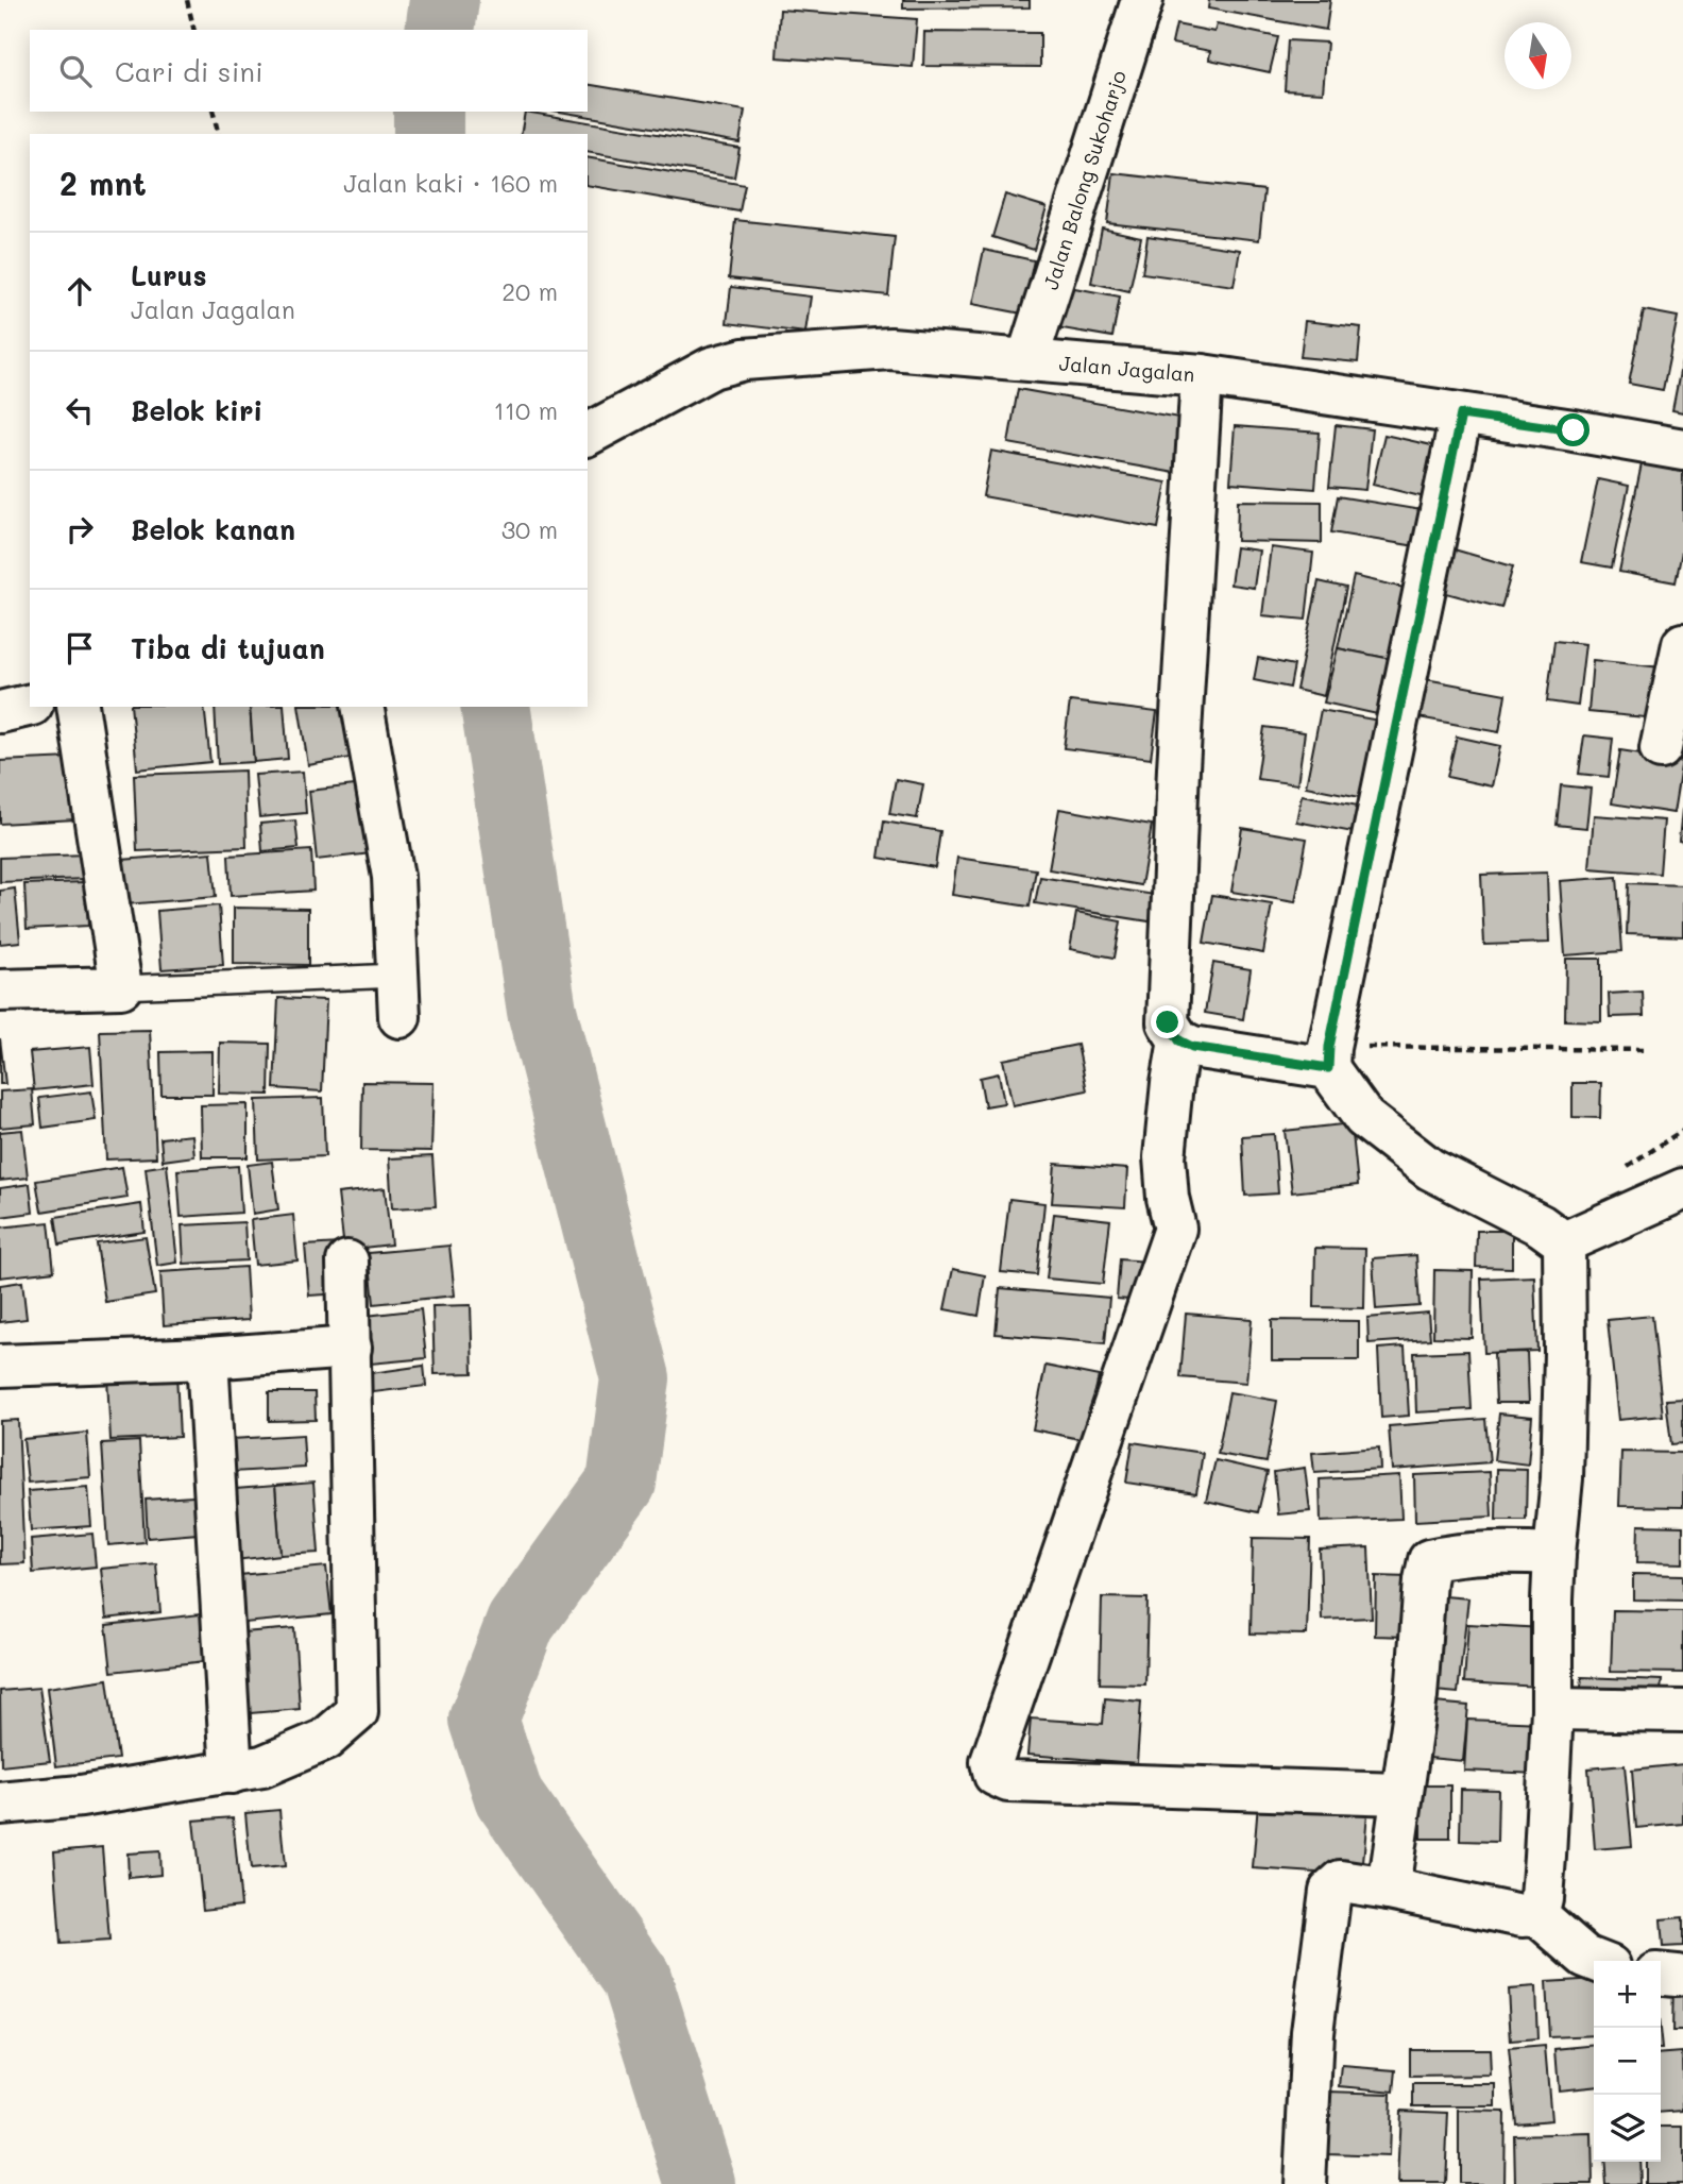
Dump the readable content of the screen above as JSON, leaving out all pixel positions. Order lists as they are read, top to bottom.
{
  "streets": {
    "street": ["Jalan Balong Sukoharjo", "Jalan Jagalan"]
  },
  "crossings": [
    ["Jalan Balong Sukoharjo", "Jalan Jagalan"]
  ],
  "north": "bottom",
  "page": {
    "search": "Cari di sini",
    "heading": ["2 mnt", "Jalan kaki · 160 m"],
    "list": [
      ["Lurus", "Jalan Jagalan", "20 m"],
      ["Belok kiri", "110 m"],
      ["Belok kanan", "30 m"],
      "Tiba di tujuan"
    ],
    "map_buttons": ["+", "−"]
  }
}
